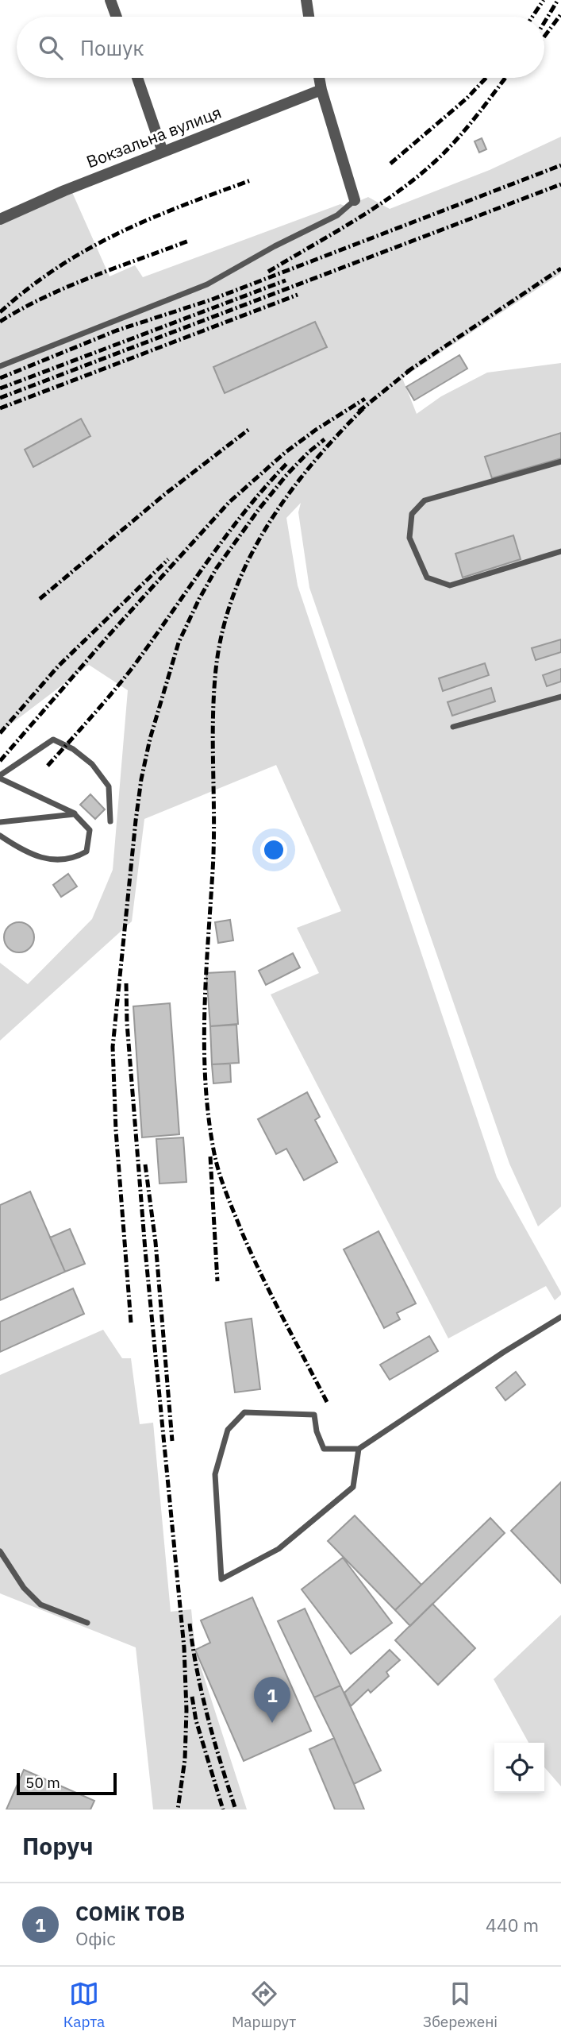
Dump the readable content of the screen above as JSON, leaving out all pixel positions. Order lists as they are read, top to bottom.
{
  "streets": {
    "street": ["Вокзальна вулиця"]
  },
  "scale_bar": "50 m",
  "page": {
    "search": "Пошук",
    "pins": "1",
    "scale": "50 m",
    "heading": "Поруч",
    "list": [
      {
        "mark": "1",
        "name": "СОМіК ТОВ",
        "note": "Офіс",
        "value": "440 m"
      }
    ],
    "nav": ["Карта", "Маршрут", "Збережені"]
  }
}
